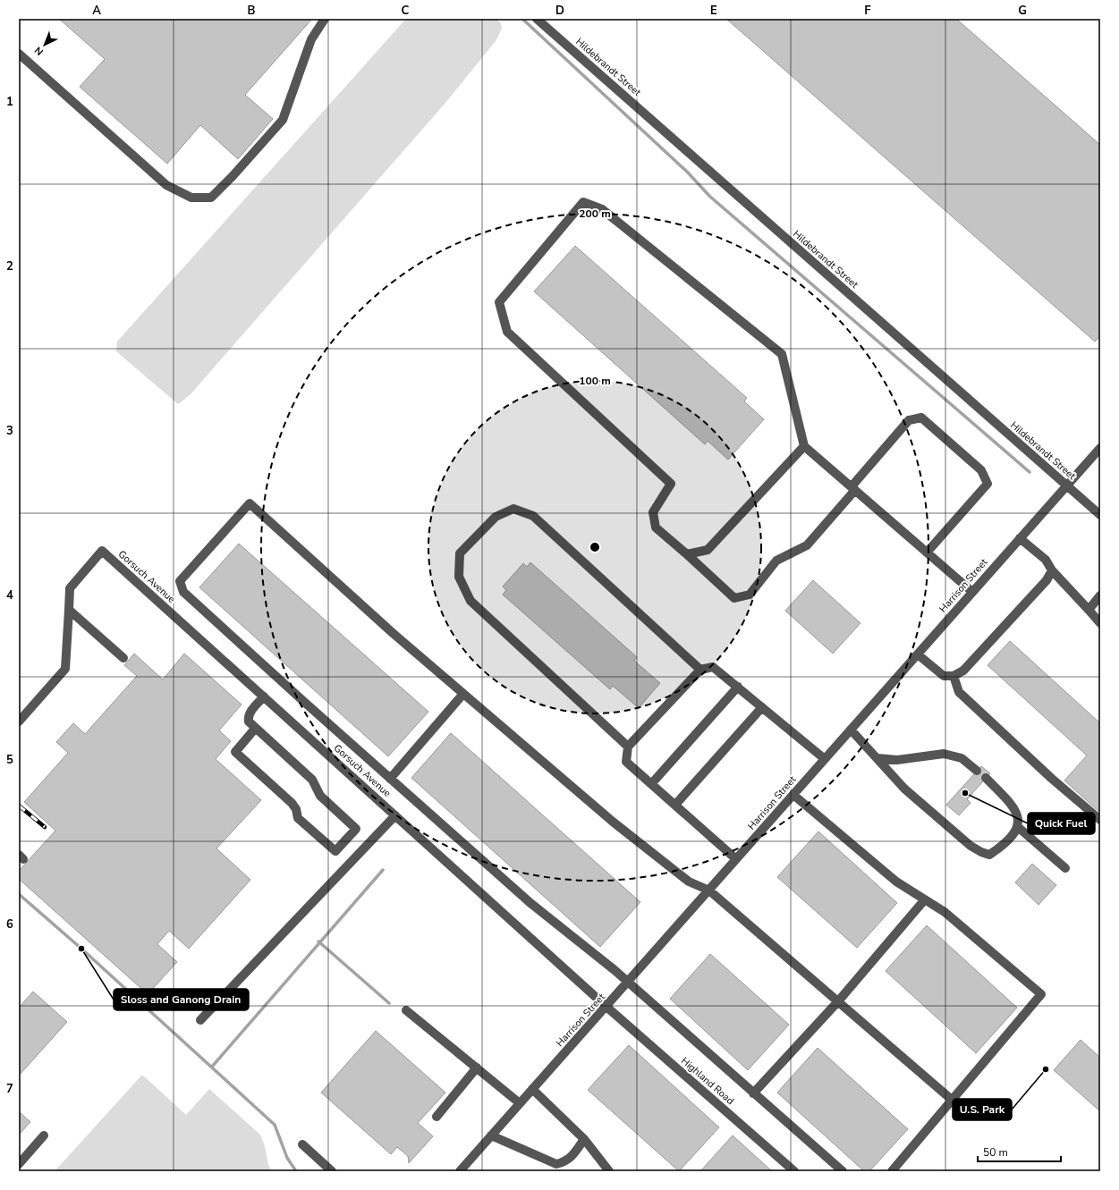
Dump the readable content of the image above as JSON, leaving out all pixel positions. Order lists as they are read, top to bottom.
{
  "streets": {
    "street": [
      "Hildebrandt Street",
      "Gorsuch Avenue",
      "Harrison Street",
      "Highland Road"
    ]
  },
  "crossings": [
    ["Hildebrandt Street", "Harrison Street"],
    ["Gorsuch Avenue", "Harrison Street"],
    ["Gorsuch Avenue", "Highland Road"],
    ["Harrison Street", "Highland Road"]
  ],
  "places": ["Quick Fuel", "Sloss and Ganong Drain", "U.S. Park"],
  "scale_bar": "50 m",
  "north": "bottom left",
  "grid": {
    "columns": [
      "A",
      "B",
      "C",
      "D",
      "E",
      "F",
      "G"
    ],
    "rows": [
      "1",
      "2",
      "3",
      "4",
      "5",
      "6",
      "7"
    ]
  },
  "rings": ["200 m", "100 m"]
}
